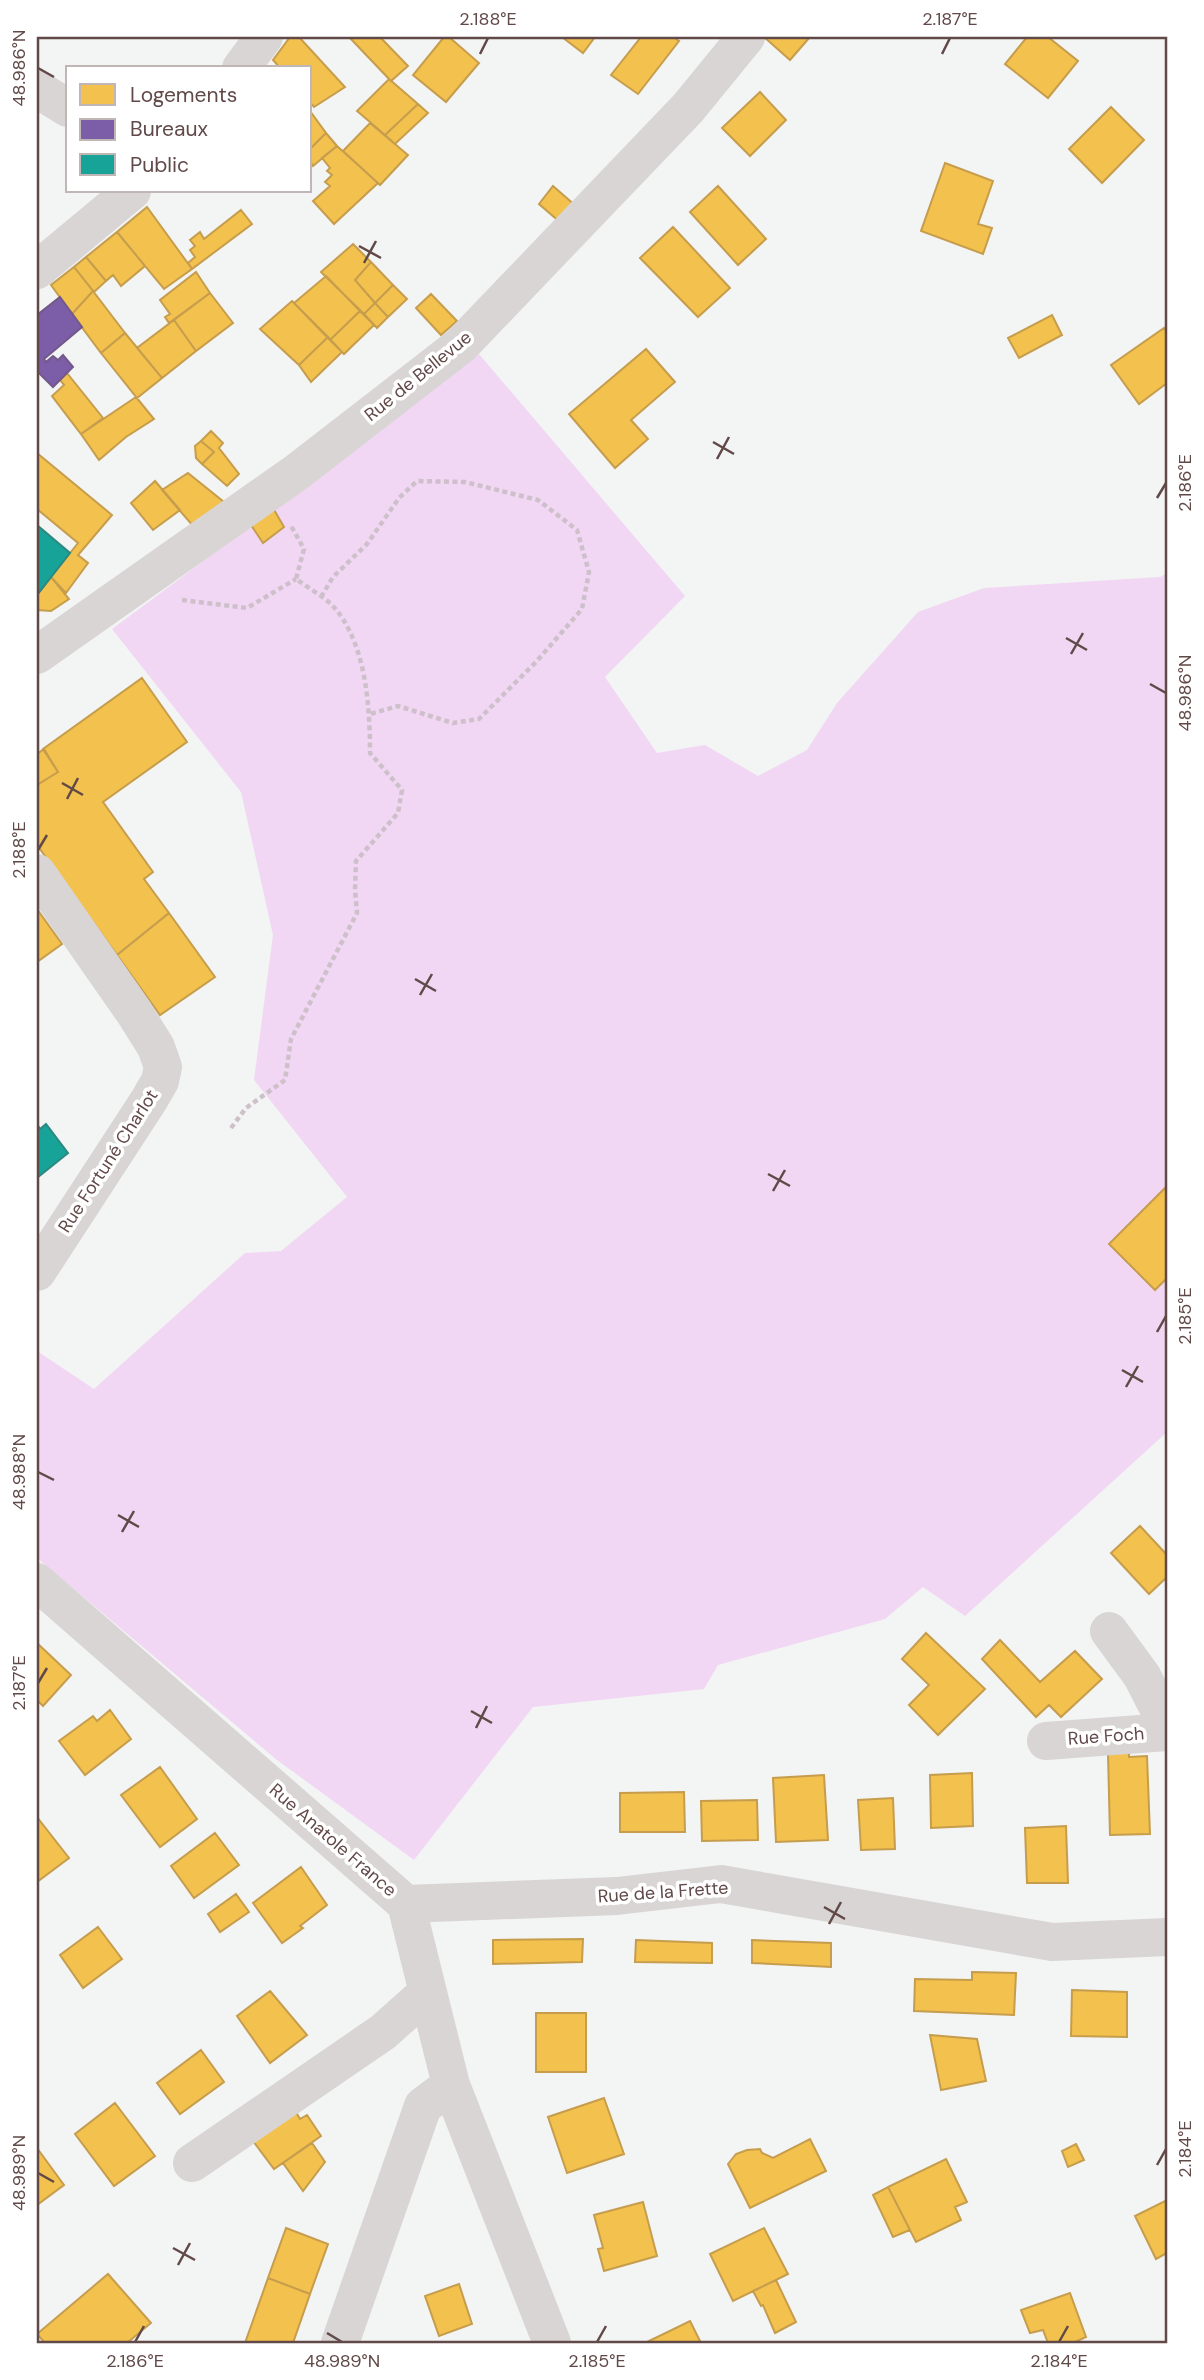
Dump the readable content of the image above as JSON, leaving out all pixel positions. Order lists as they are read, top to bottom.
{
  "streets": {
    "street": [
      "Rue de Bellevue",
      "Rue Fortuné Charlot",
      "Rue Foch",
      "Rue Anatole France",
      "Rue de la Frette"
    ]
  },
  "crossings": [
    ["Rue Anatole France", "Rue de la Frette"]
  ],
  "legend": ["Logements", "Bureaux", "Public"],
  "coordinates": [
    "2.188°E",
    "2.187°E",
    "48.986°N",
    "2.186°E",
    "2.185°E",
    "48.988°N",
    "2.184°E",
    "48.989°N"
  ]
}
